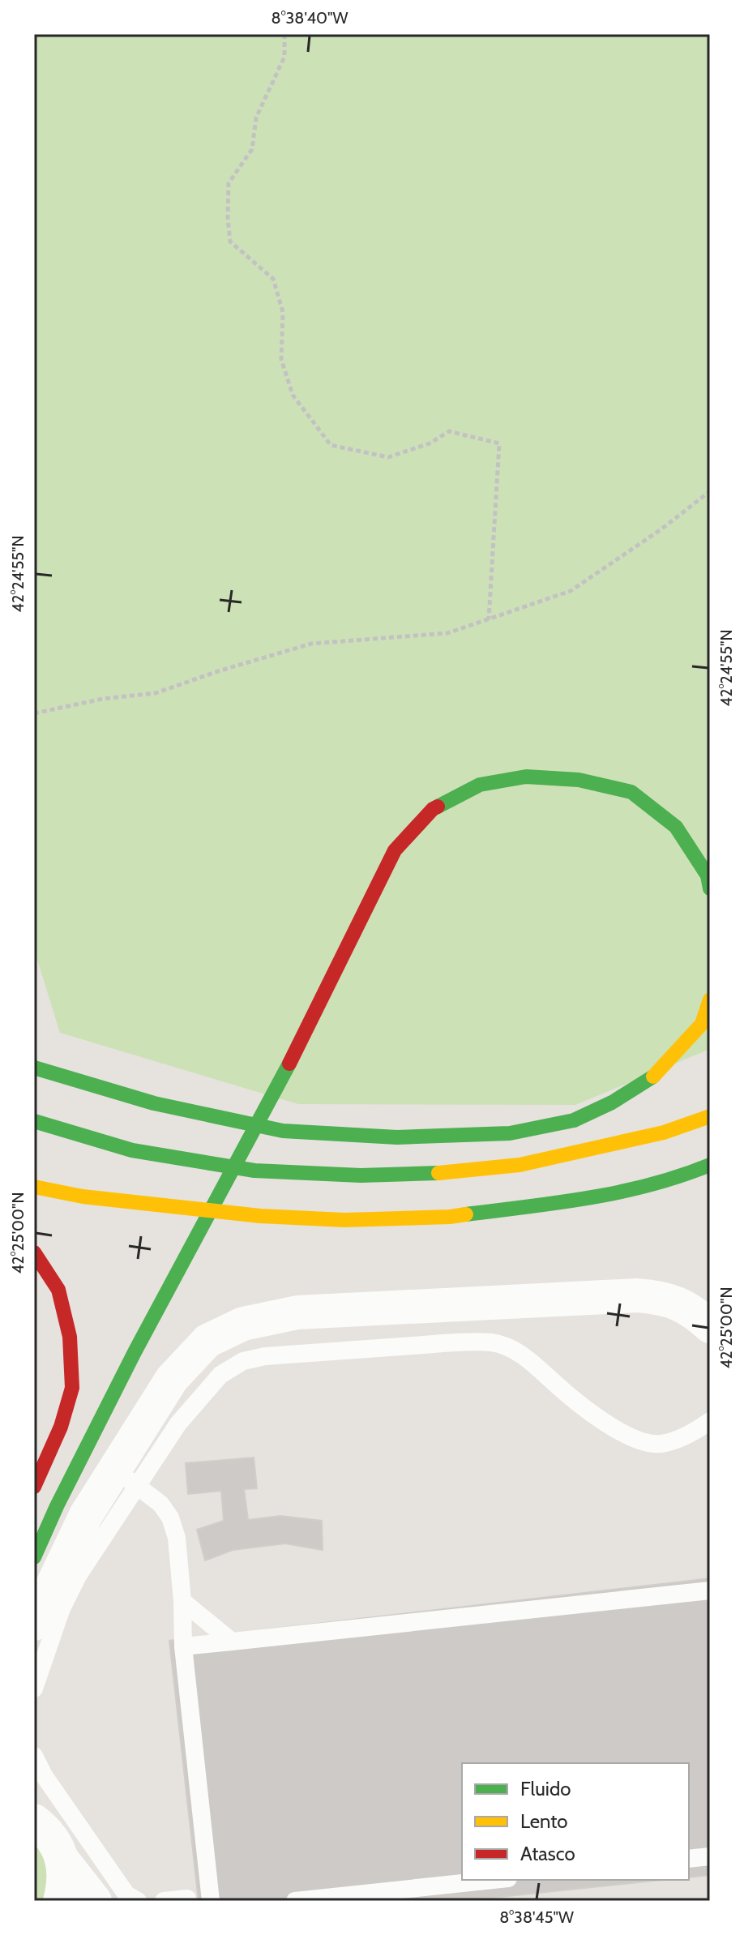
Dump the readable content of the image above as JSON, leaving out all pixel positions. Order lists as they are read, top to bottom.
{
  "legend": ["Fluido", "Lento", "Atasco"],
  "coordinates": [
    "8°38'40\"W",
    "42°24'55\"N",
    "42°25'00\"N",
    "8°38'45\"W"
  ]
}
